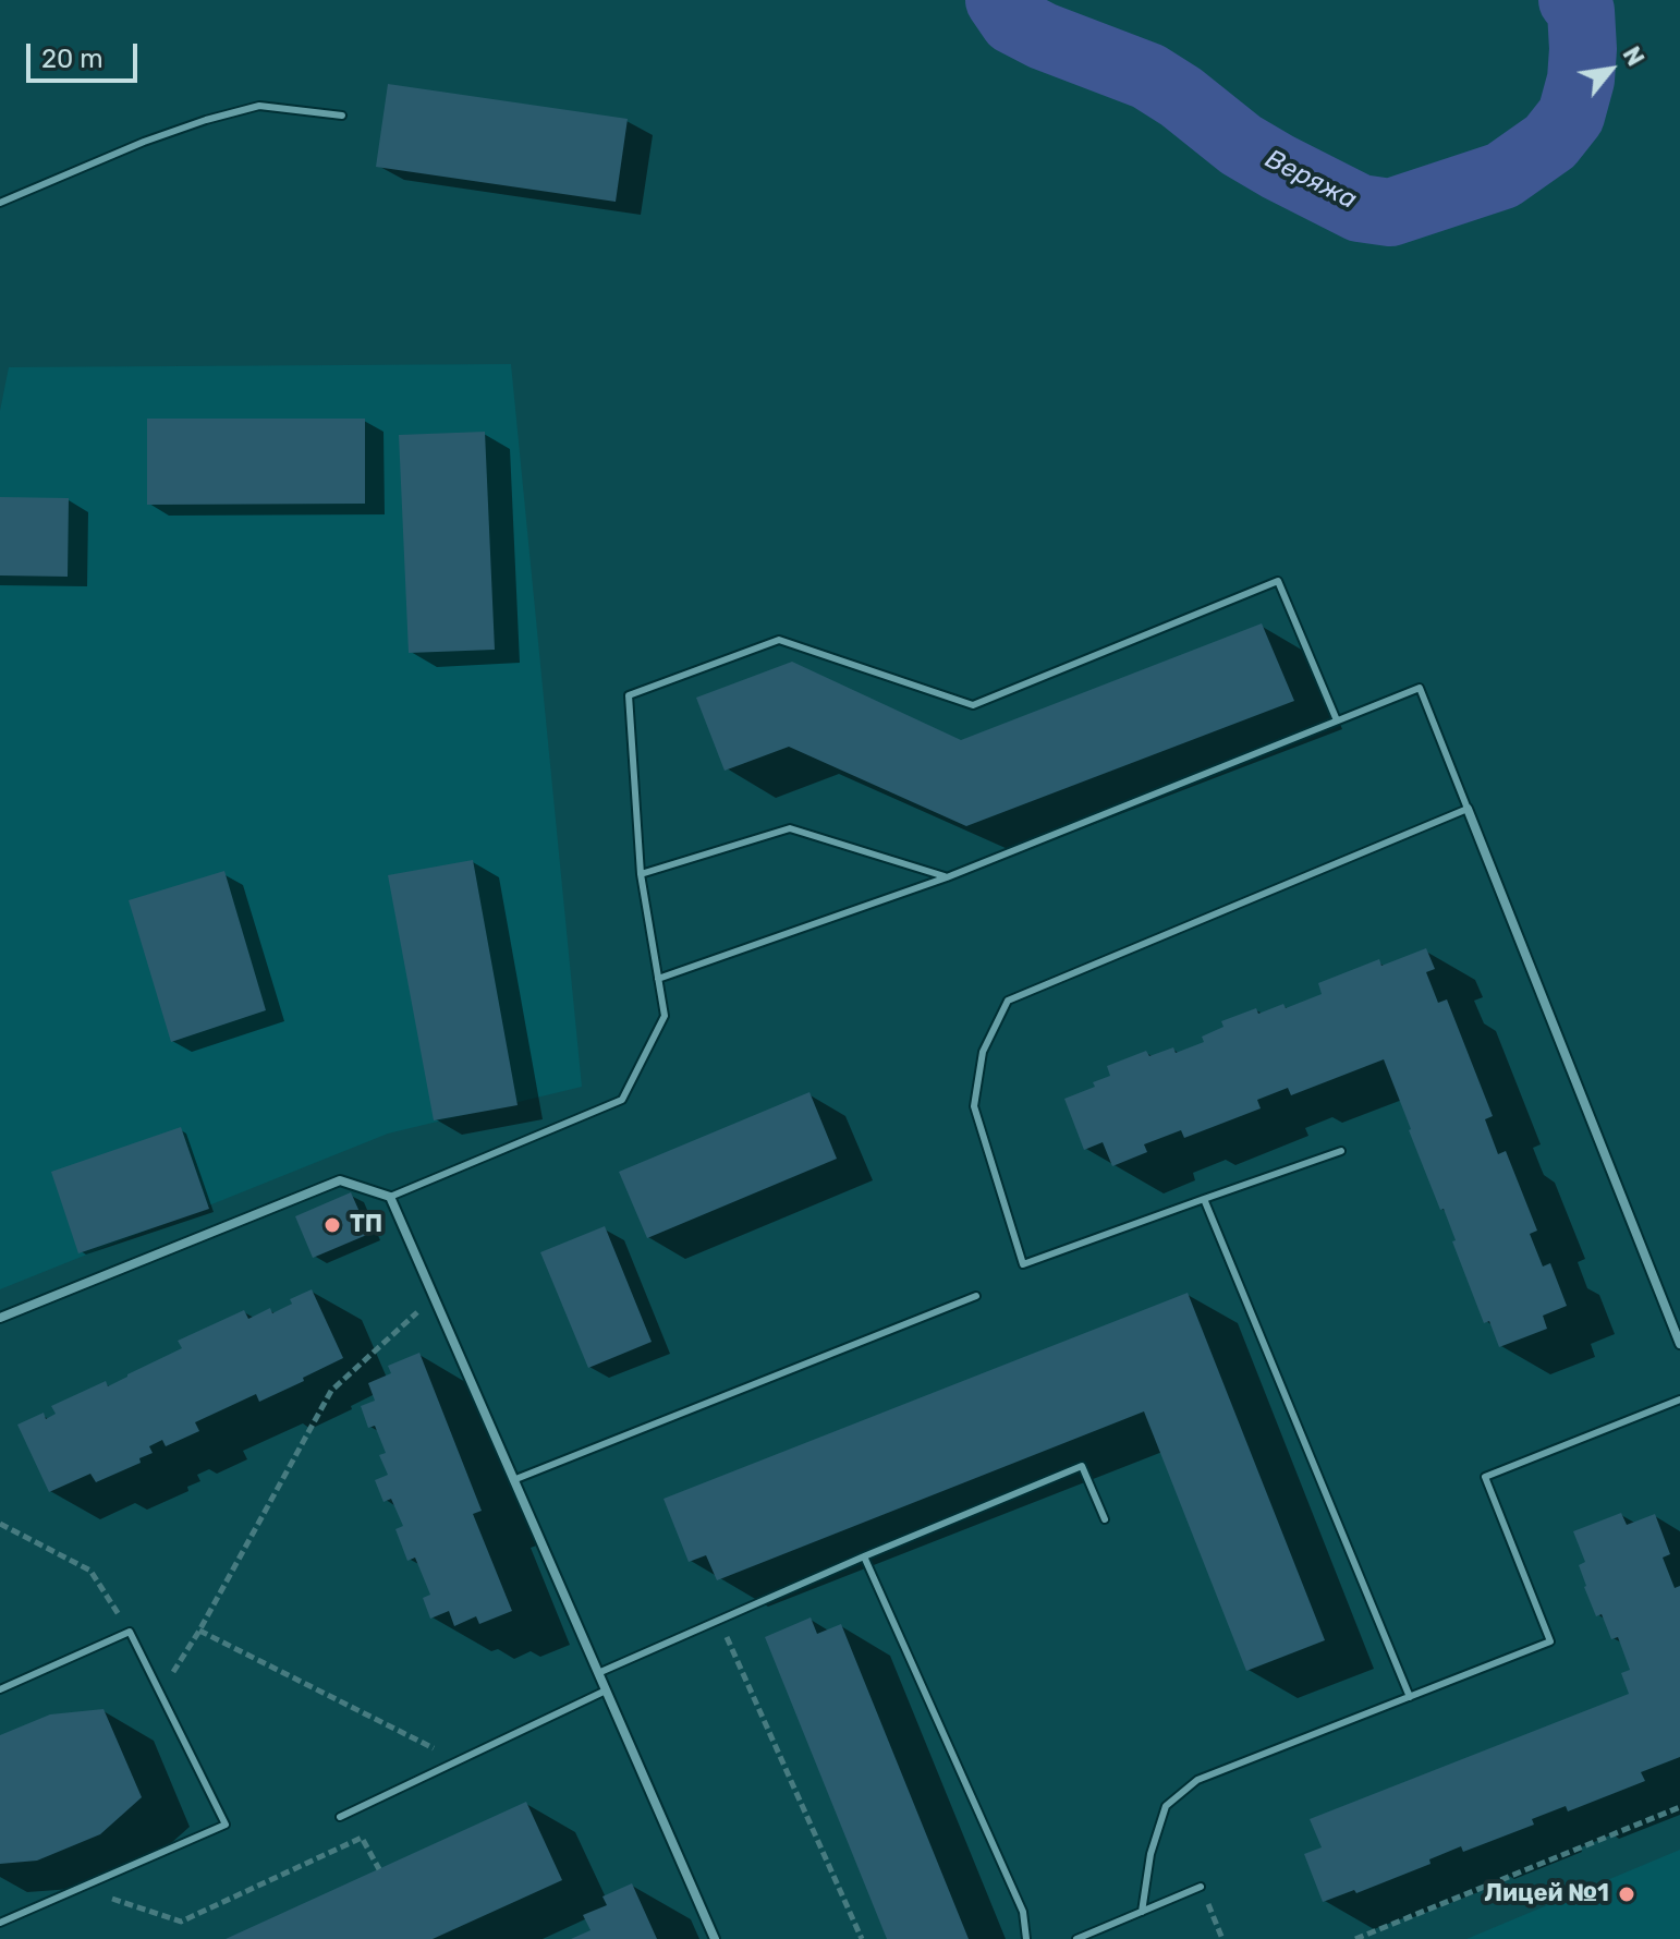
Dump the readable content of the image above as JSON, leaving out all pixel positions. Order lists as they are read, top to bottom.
{
  "water": ["Веряжа"],
  "places": ["ТП", "Лицей №1"],
  "scale_bar": "20 m",
  "north": "top right"
}
